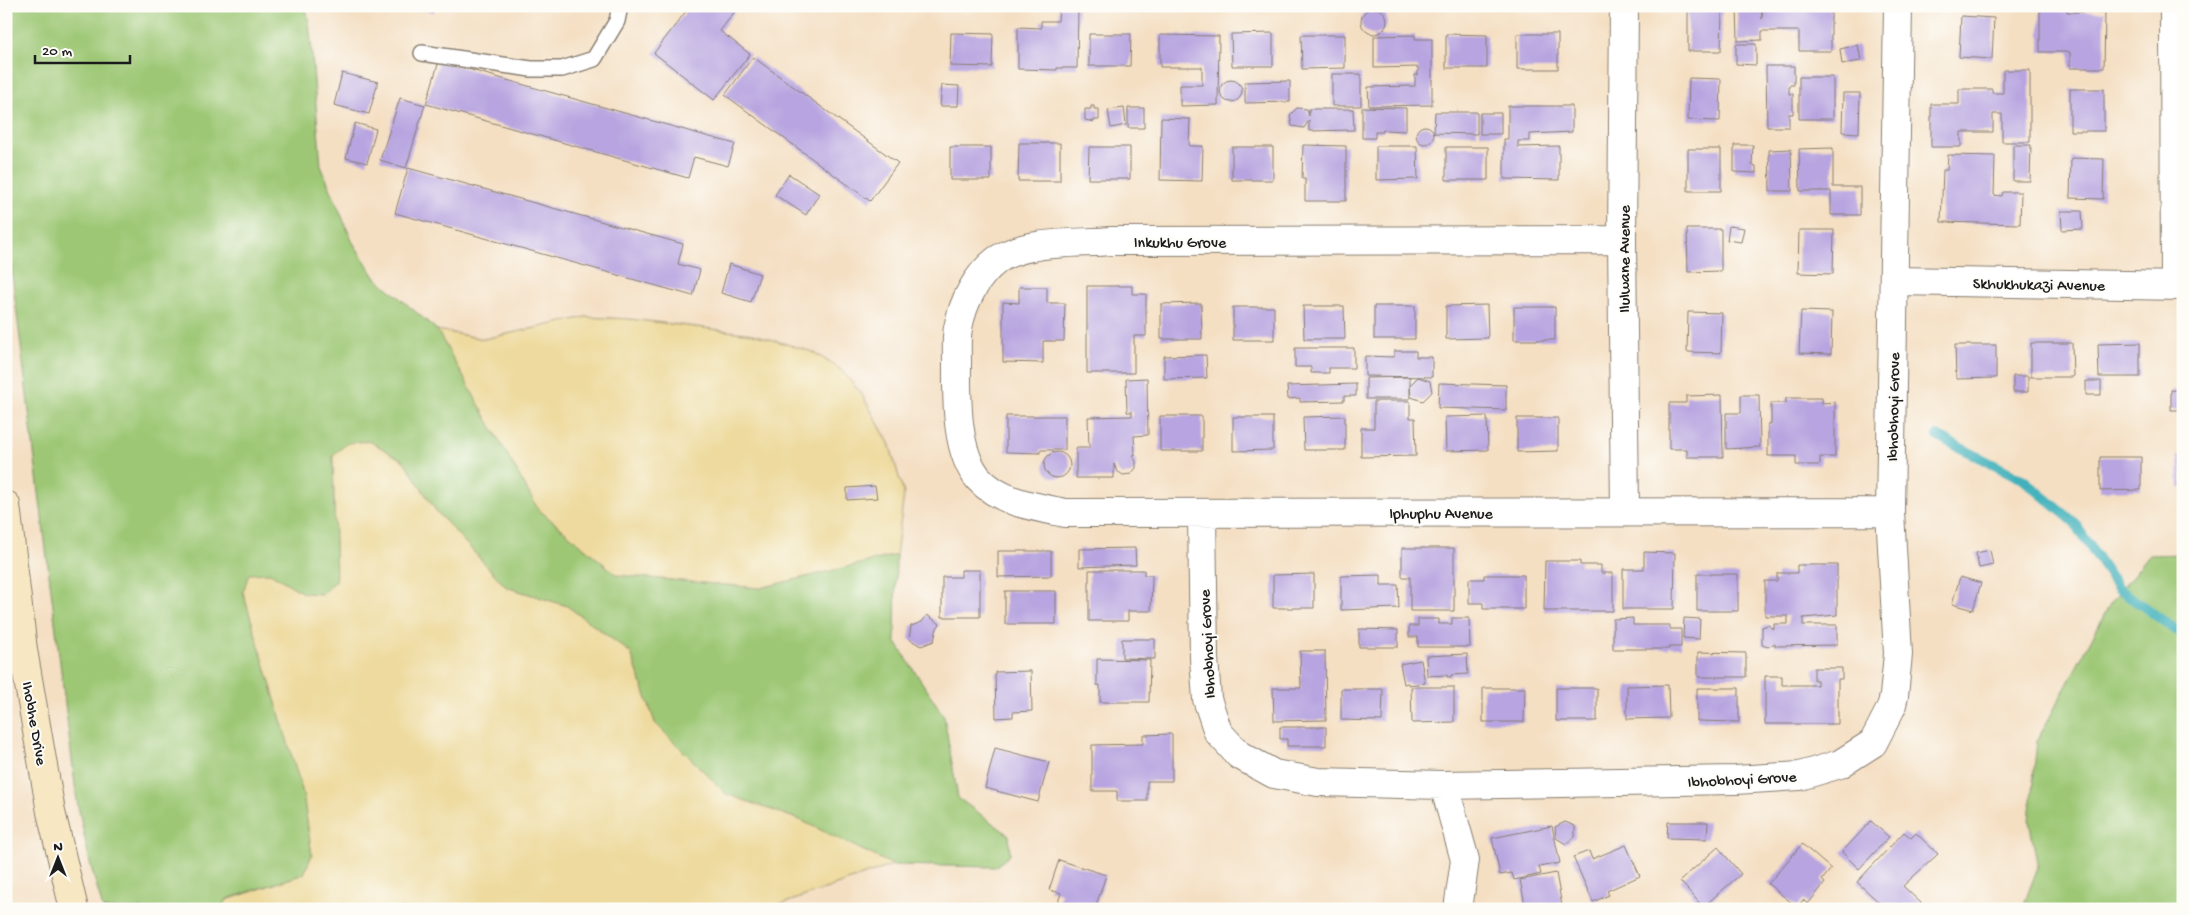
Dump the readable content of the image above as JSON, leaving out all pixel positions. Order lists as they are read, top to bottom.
{
  "streets": {
    "street": [
      "Inkukhu Grove",
      "Ilulwane Avenue",
      "Skhukhukazi Avenue",
      "Ibhobhoyi Grove",
      "Iphuphu Avenue",
      "Ihobhe Drive"
    ]
  },
  "crossings": [
    ["Inkukhu Grove", "Ilulwane Avenue"],
    ["Inkukhu Grove", "Iphuphu Avenue"],
    ["Ilulwane Avenue", "Iphuphu Avenue"],
    ["Skhukhukazi Avenue", "Ibhobhoyi Grove"],
    ["Ibhobhoyi Grove", "Iphuphu Avenue"]
  ],
  "scale_bar": "20 m",
  "north": "top"
}
